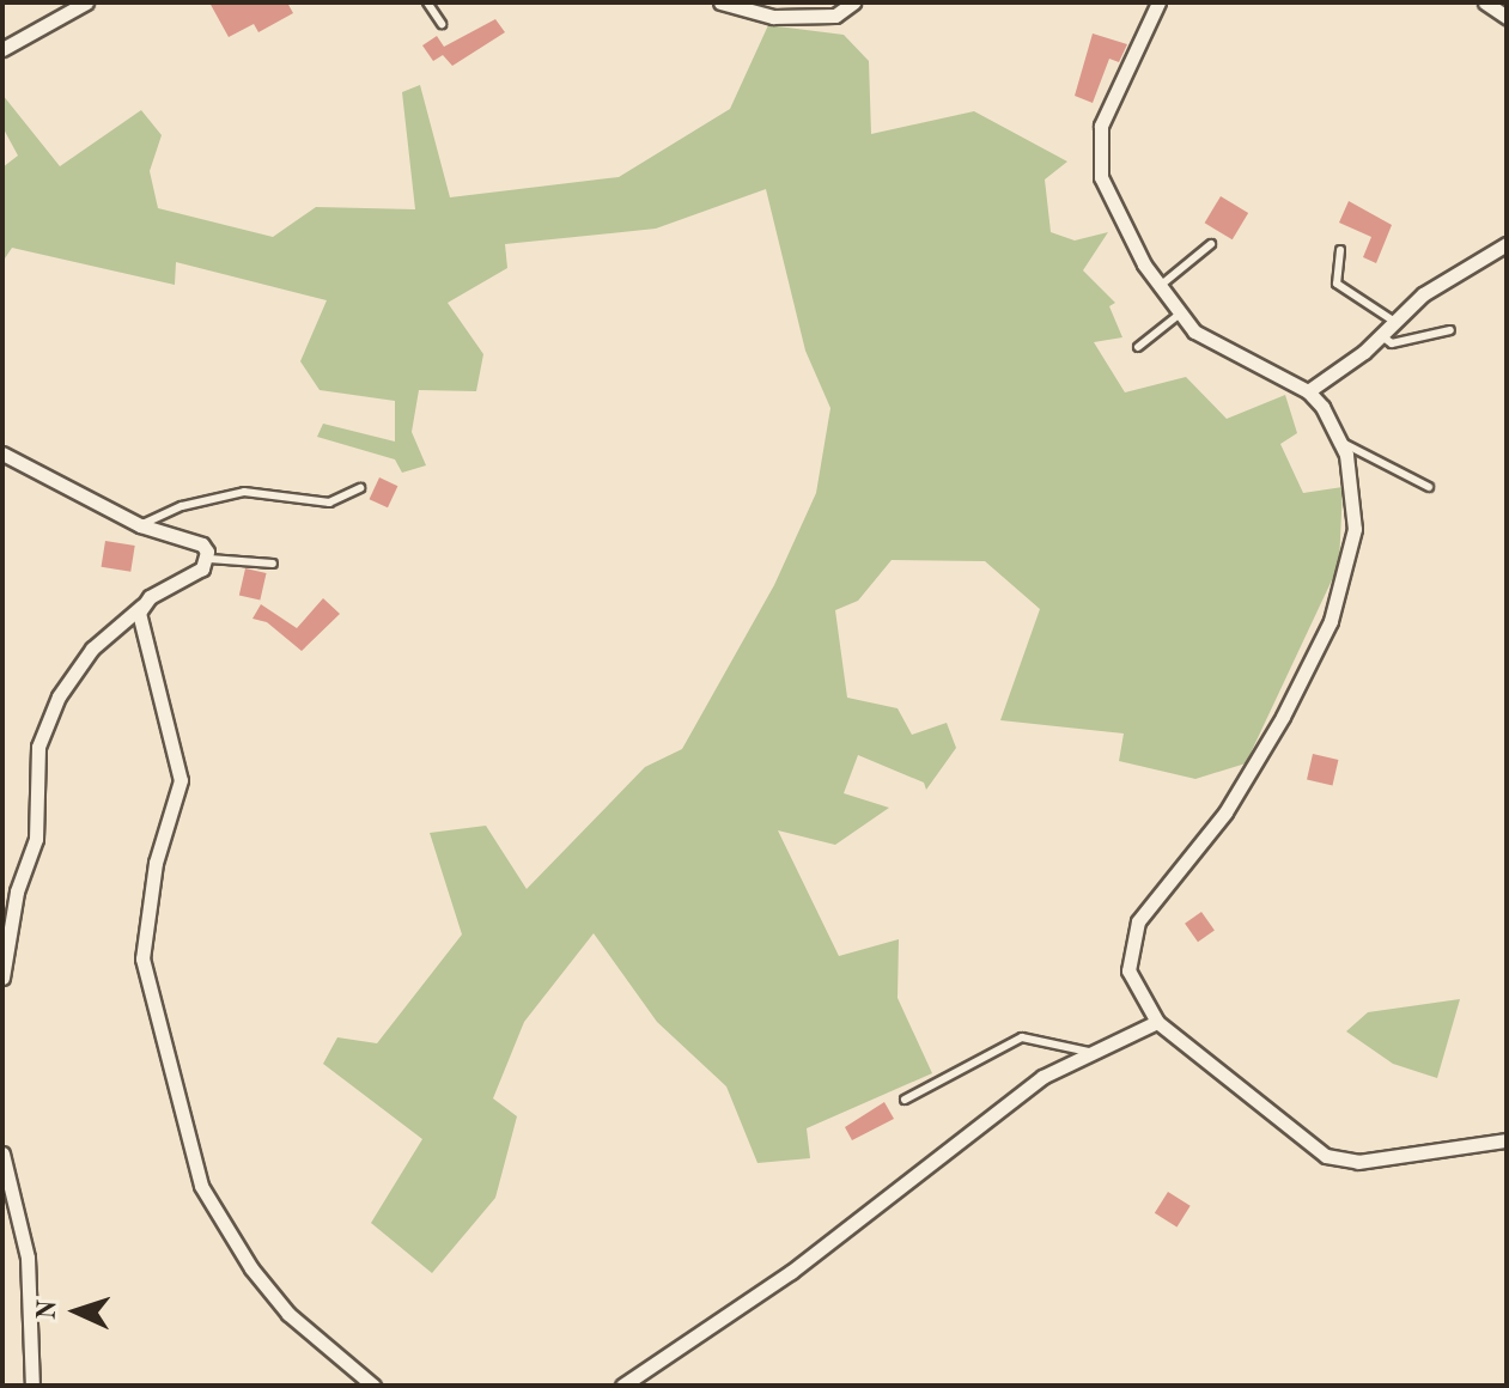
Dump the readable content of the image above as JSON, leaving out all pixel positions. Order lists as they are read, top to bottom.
{
  "north": "left"
}
